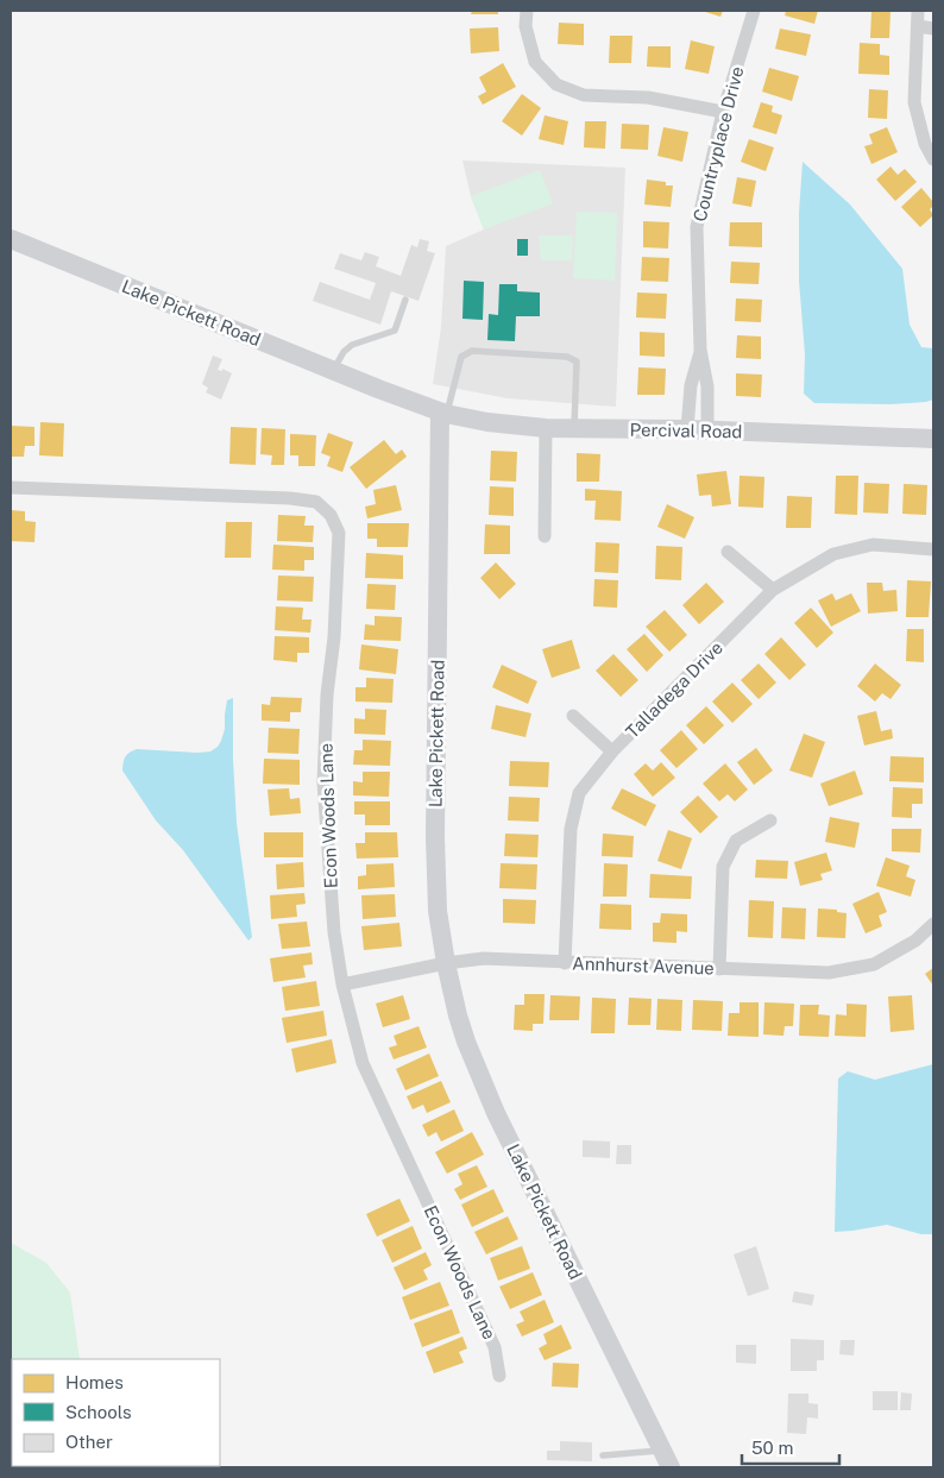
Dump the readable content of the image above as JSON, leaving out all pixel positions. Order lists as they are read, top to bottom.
{
  "streets": {
    "main road": ["Lake Pickett Road", "Percival Road"],
    "street": [
      "Countryplace Drive",
      "Talladega Drive",
      "Econ Woods Lane",
      "Annhurst Avenue"
    ]
  },
  "crossings": [
    ["Countryplace Drive", "Percival Road"],
    ["Lake Pickett Road", "Percival Road"],
    ["Lake Pickett Road", "Annhurst Avenue"],
    ["Talladega Drive", "Annhurst Avenue"],
    ["Econ Woods Lane", "Annhurst Avenue"]
  ],
  "legend": ["Homes", "Schools", "Other"],
  "scale_bar": "50 m"
}
